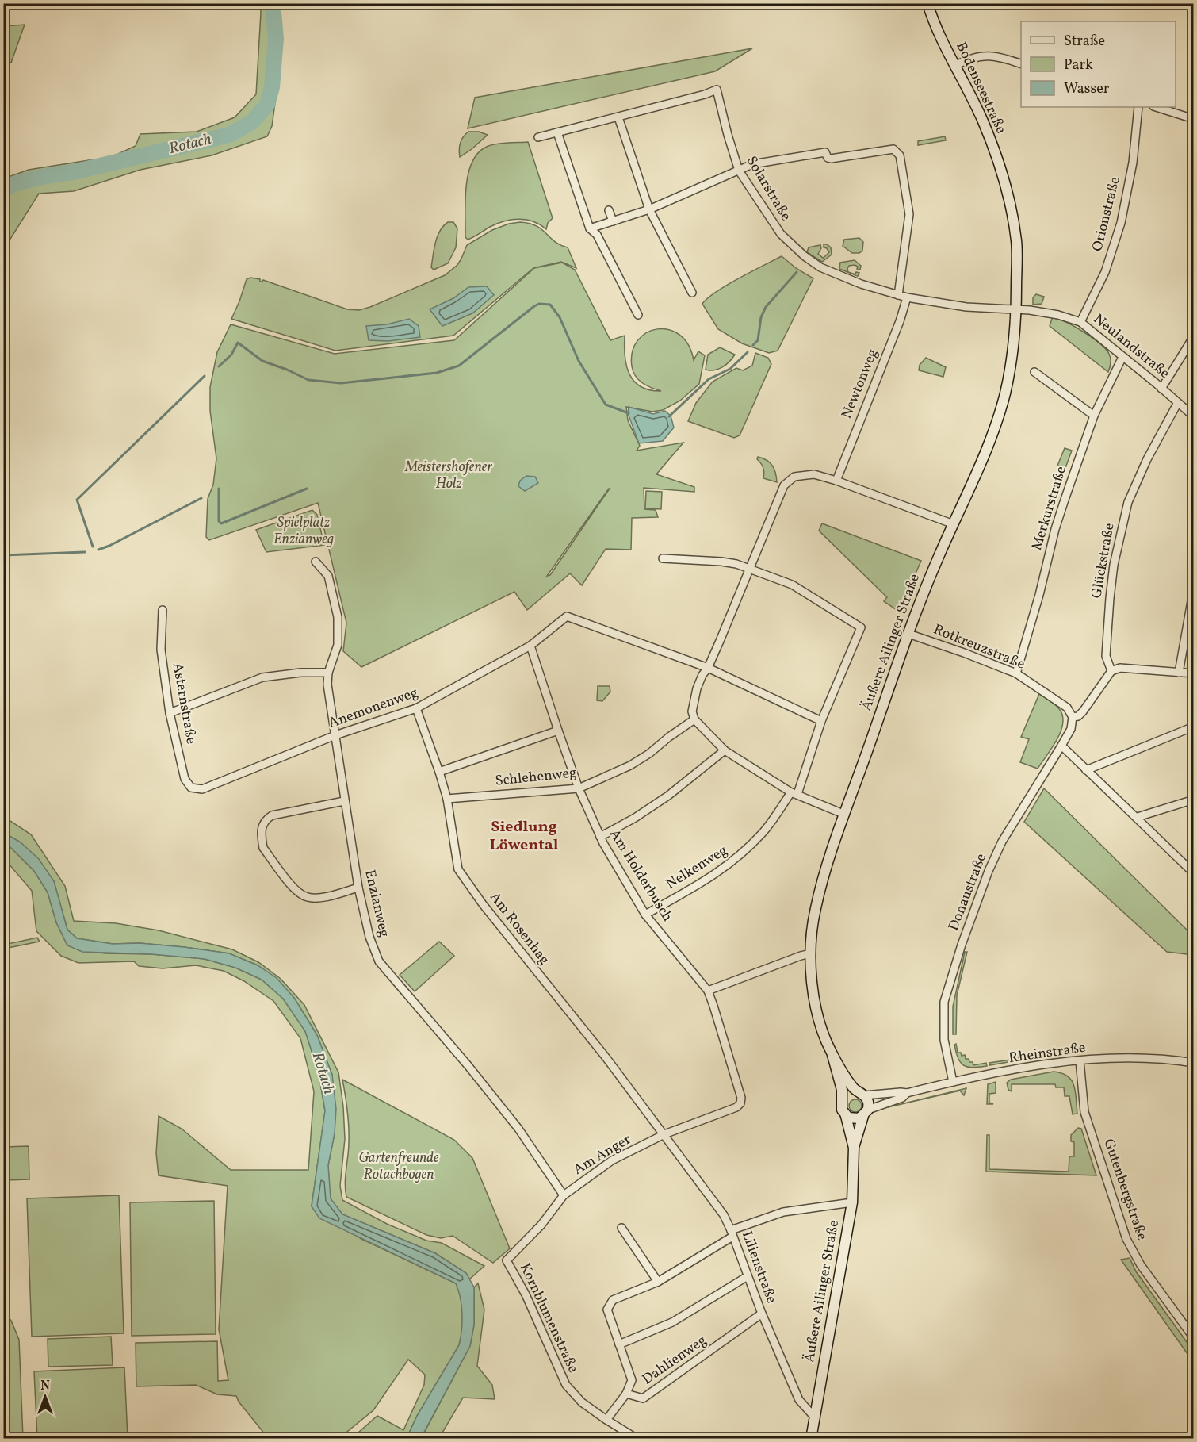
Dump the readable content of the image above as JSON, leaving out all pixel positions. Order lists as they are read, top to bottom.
{
  "streets": {
    "main road": ["Bodenseestraße", "Äußere Ailinger Straße"],
    "street": [
      "Solarstraße",
      "Orionstraße",
      "Neulandstraße",
      "Newtonweg",
      "Merkurstraße",
      "Glückstraße",
      "Rotkreuzstraße",
      "Asternstraße",
      "Anemonenweg",
      "Schlehenweg",
      "Nelkenweg",
      "Am Holderbusch",
      "Donaustraße",
      "Enzianweg",
      "Am Rosenhag",
      "Rheinstraße",
      "Am Anger",
      "Gutenbergstraße",
      "Lilienstraße",
      "Kornblumenstraße",
      "Dahlienweg"
    ]
  },
  "crossings": [
    ["Bodenseestraße", "Äußere Ailinger Straße"],
    ["Solarstraße", "Neulandstraße"],
    ["Solarstraße", "Newtonweg"],
    ["Solarstraße", "Äußere Ailinger Straße"],
    ["Orionstraße", "Neulandstraße"],
    ["Neulandstraße", "Merkurstraße"],
    ["Neulandstraße", "Glückstraße"],
    ["Neulandstraße", "Äußere Ailinger Straße"],
    ["Merkurstraße", "Rotkreuzstraße"],
    ["Äußere Ailinger Straße", "Rotkreuzstraße"],
    ["Äußere Ailinger Straße", "Rheinstraße"],
    ["Äußere Ailinger Straße", "Lilienstraße"],
    ["Rotkreuzstraße", "Donaustraße"],
    ["Asternstraße", "Anemonenweg"],
    ["Anemonenweg", "Am Holderbusch"],
    ["Anemonenweg", "Enzianweg"],
    ["Anemonenweg", "Am Rosenhag"],
    ["Schlehenweg", "Am Holderbusch"],
    ["Schlehenweg", "Am Rosenhag"],
    ["Nelkenweg", "Am Holderbusch"],
    ["Am Holderbusch", "Am Anger"],
    ["Donaustraße", "Rheinstraße"],
    ["Enzianweg", "Am Anger"],
    ["Am Rosenhag", "Am Anger"],
    ["Am Rosenhag", "Lilienstraße"],
    ["Rheinstraße", "Gutenbergstraße"],
    ["Am Anger", "Lilienstraße"],
    ["Am Anger", "Kornblumenstraße"],
    ["Lilienstraße", "Dahlienweg"]
  ],
  "districts": ["Siedlung Löwental"],
  "water": ["Rotach"],
  "parks": ["Meistershofener Holz", "Spielplatz Enzianweg", "Gartenfreunde Rotachbogen"],
  "legend": ["Straße", "Park", "Wasser"],
  "north": "top"
}
